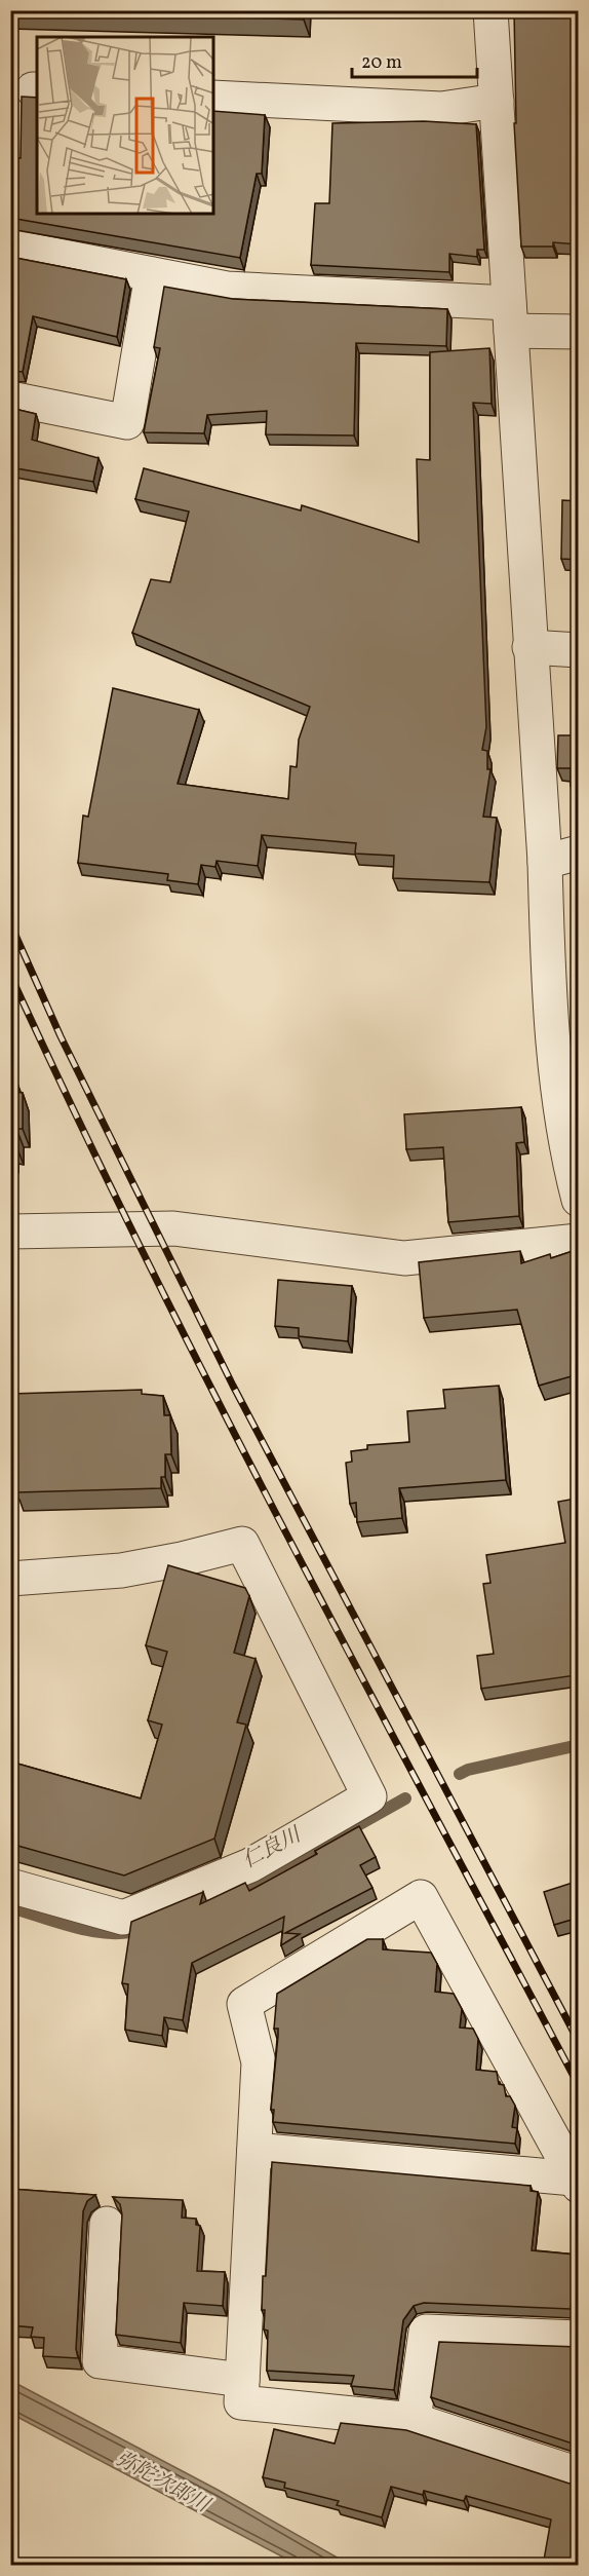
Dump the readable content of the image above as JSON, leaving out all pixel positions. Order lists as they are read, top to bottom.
{
  "water": ["仁良川", "弥陀次郎川"],
  "scale_bar": "20 m"
}
